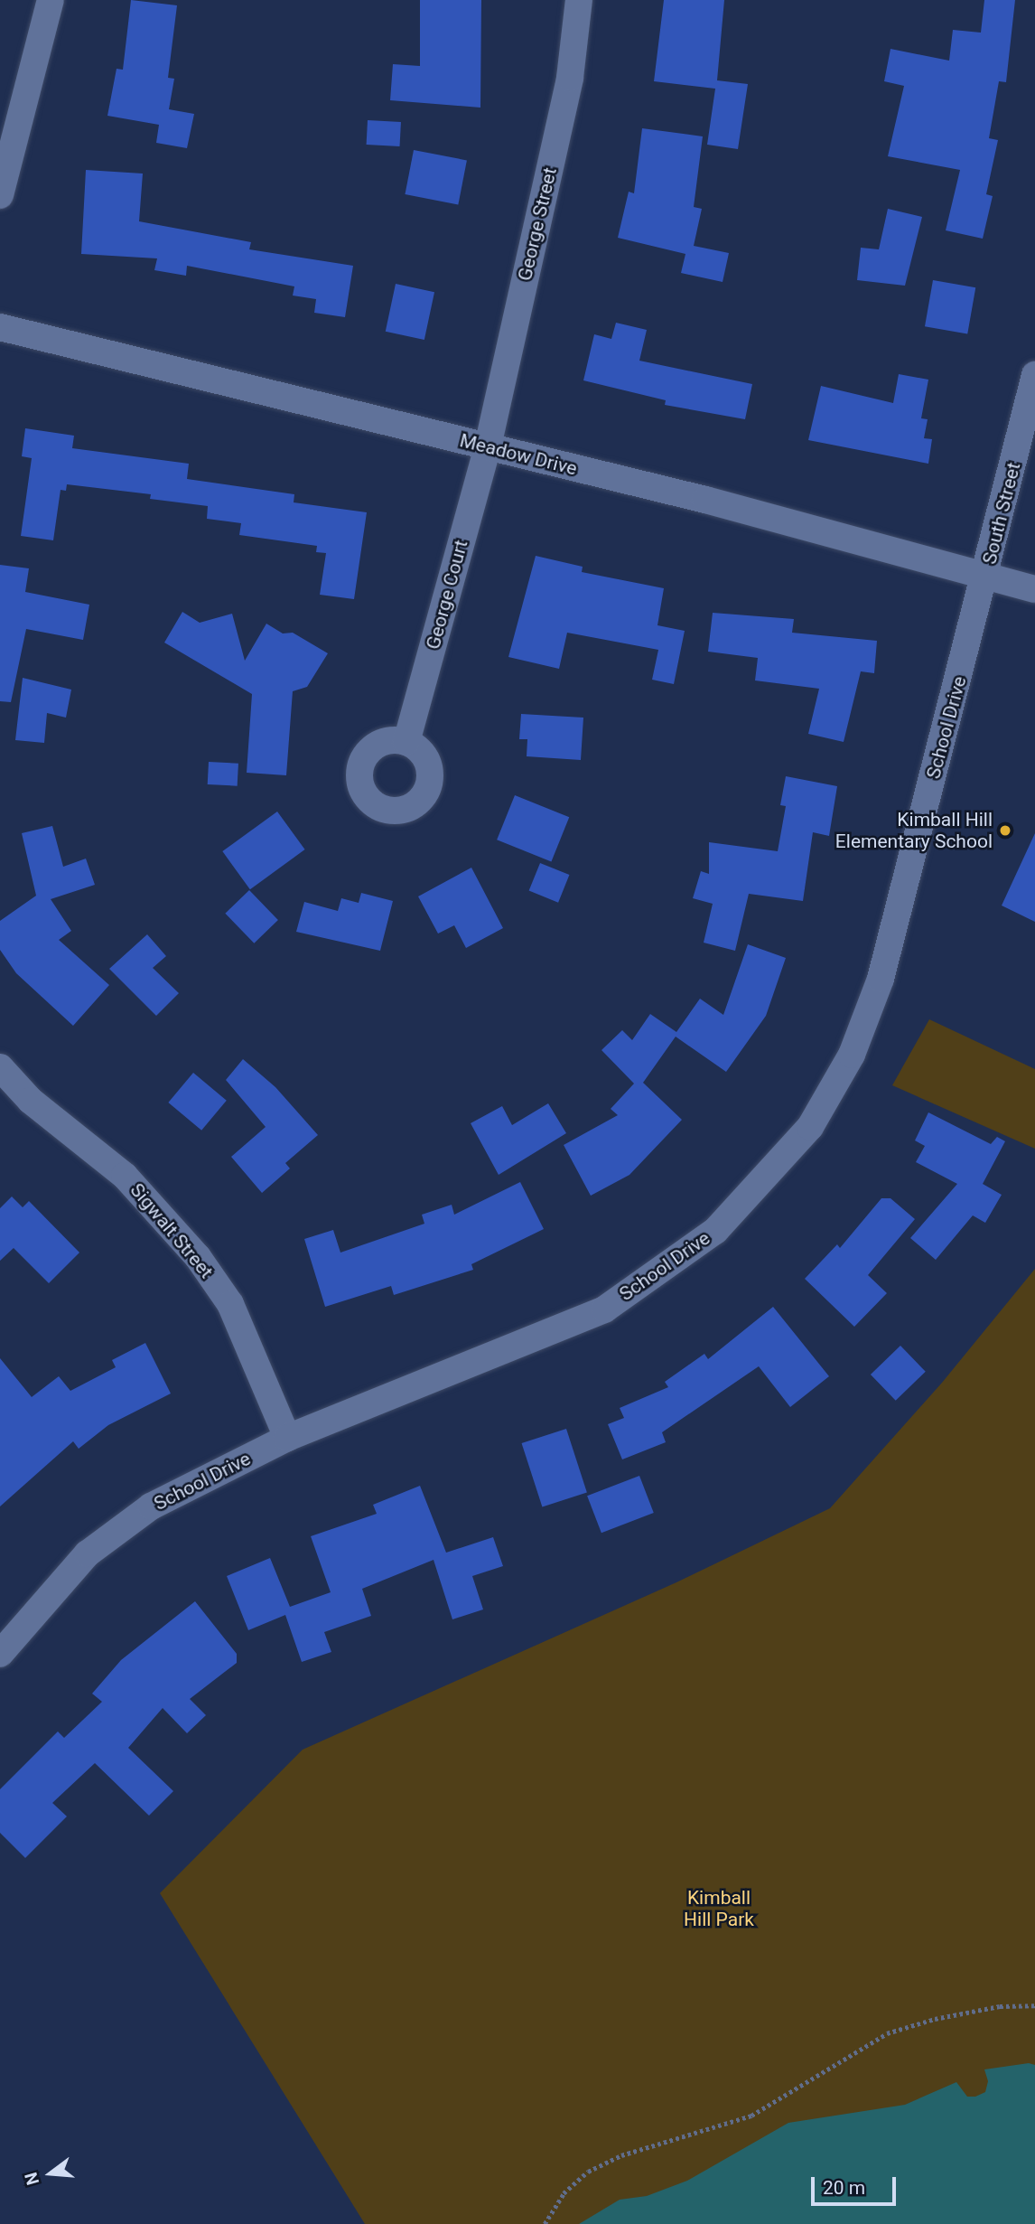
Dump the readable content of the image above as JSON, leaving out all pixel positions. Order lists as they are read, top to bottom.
{
  "streets": {
    "street": [
      "George Street",
      "Meadow Drive",
      "South Street",
      "George Court",
      "School Drive",
      "Sigwalt Street"
    ]
  },
  "crossings": [
    ["George Street", "Meadow Drive"],
    ["George Street", "George Court"],
    ["Meadow Drive", "South Street"],
    ["Meadow Drive", "George Court"],
    ["Meadow Drive", "School Drive"],
    ["South Street", "School Drive"],
    ["School Drive", "Sigwalt Street"]
  ],
  "parks": ["Kimball Hill Park"],
  "places": ["Kimball Hill Elementary School"],
  "scale_bar": "20 m",
  "north": "left"
}
